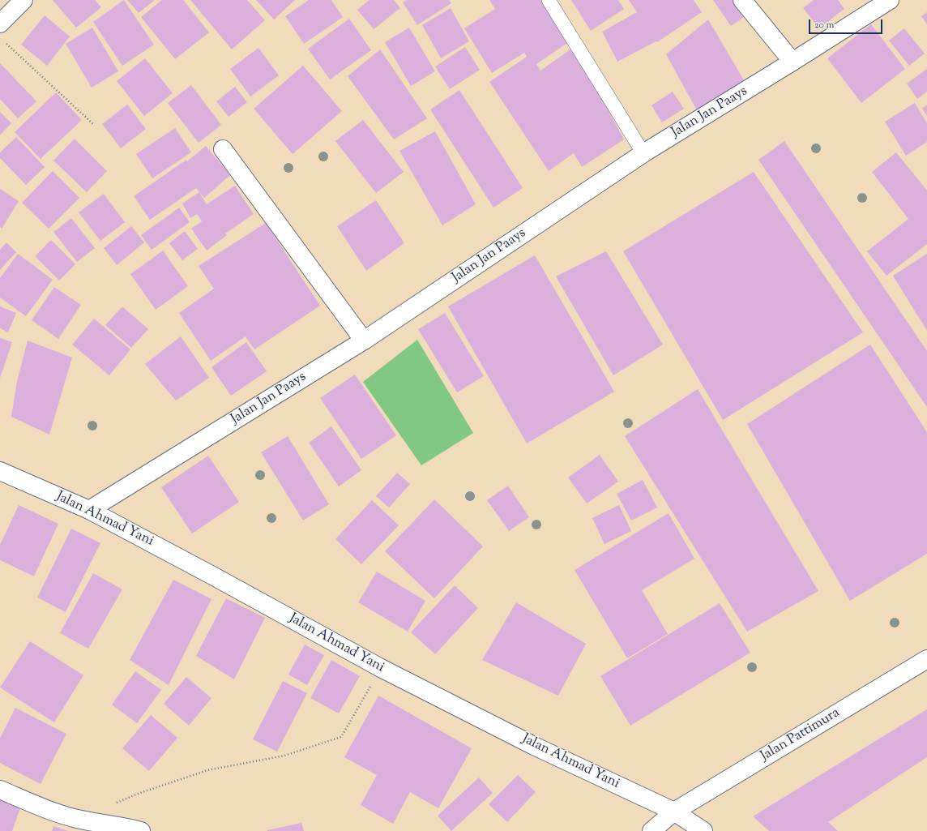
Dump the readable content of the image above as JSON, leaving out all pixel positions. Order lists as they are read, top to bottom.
{
  "streets": {
    "main road": ["Jalan Jan Paays", "Jalan Ahmad Yani", "Jalan Pattimura"]
  },
  "crossings": [
    ["Jalan Jan Paays", "Jalan Ahmad Yani"],
    ["Jalan Ahmad Yani", "Jalan Pattimura"]
  ],
  "scale_bar": "20 m"
}
